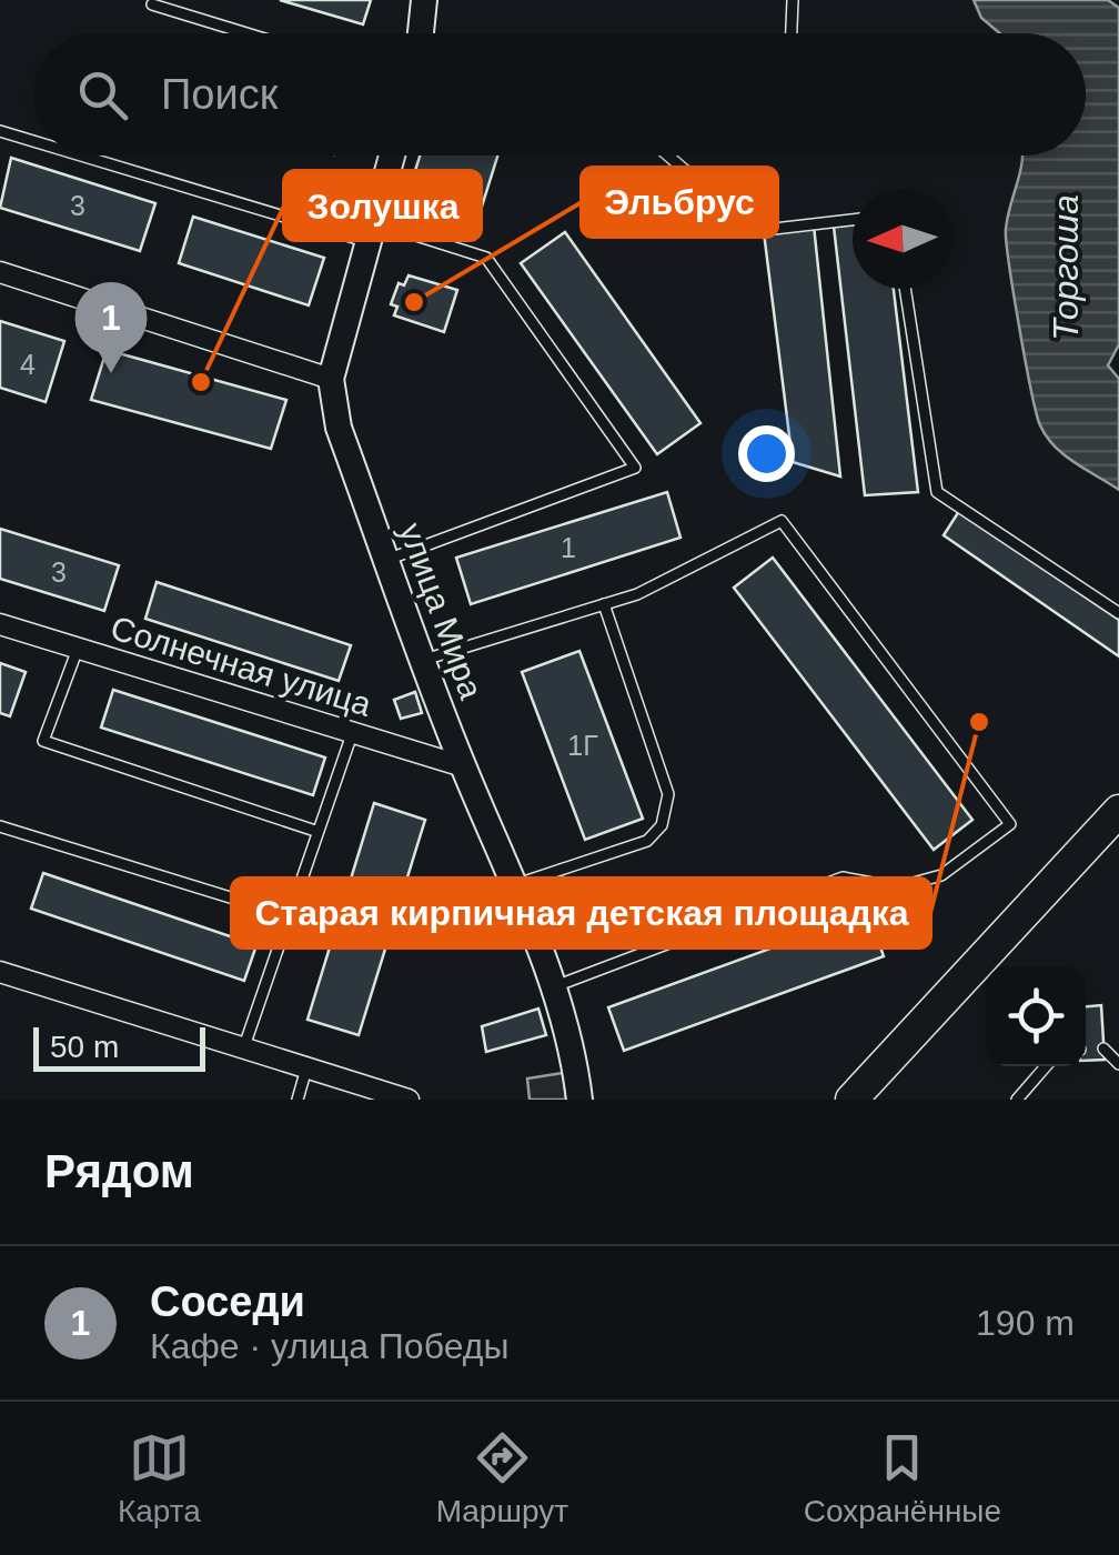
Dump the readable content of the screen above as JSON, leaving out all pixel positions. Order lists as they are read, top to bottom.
{
  "streets": {
    "street": ["улица Мира", "Солнечная улица"]
  },
  "crossings": [
    ["улица Мира", "Солнечная улица"]
  ],
  "water": ["Торгоша"],
  "places": ["Эльбрус", "Золушка", "Старая кирпичная детская площадка"],
  "house_numbers": [
    "3",
    "4",
    "1",
    "3",
    "1Г"
  ],
  "scale_bar": "50 m",
  "north": "left",
  "page": {
    "search": "Поиск",
    "pins": "1",
    "scale": "50 m",
    "heading": "Рядом",
    "list": [
      {
        "mark": "1",
        "name": "Соседи",
        "note": "Кафе · улица Победы",
        "value": "190 m"
      }
    ],
    "nav": ["Карта", "Маршрут", "Сохранённые"]
  }
}
